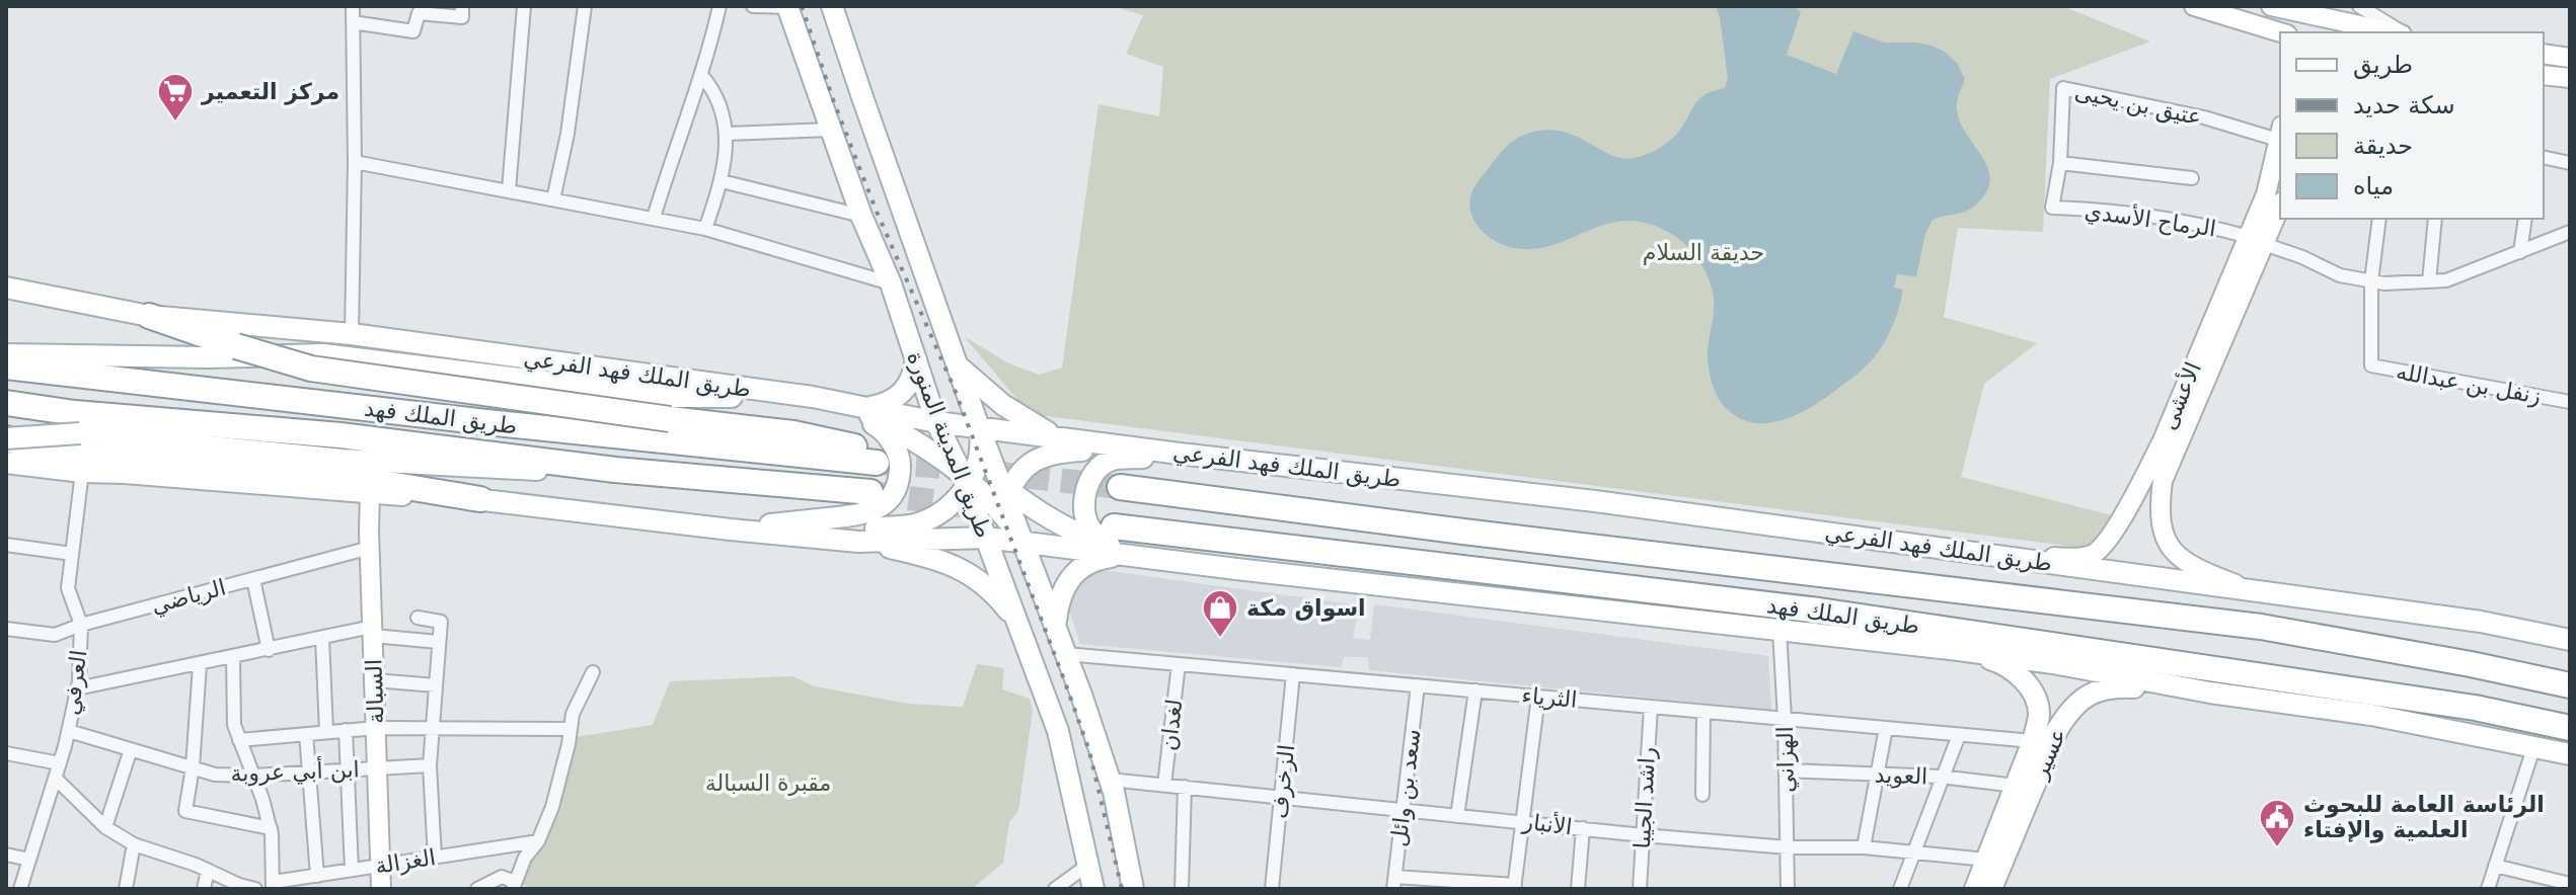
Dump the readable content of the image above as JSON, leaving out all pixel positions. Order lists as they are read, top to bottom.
{
  "streets": {
    "highway": ["طريق الملك فهد"],
    "main road": ["طريق الملك فهد الفرعي", "طريق المدينة المنورة", "عسير"],
    "street": [
      "عتيق بن يحيى",
      "الرماح الأسدي",
      "زنفل بن عبدالله",
      "الأعشى",
      "الرياضي",
      "العرفي",
      "السبالة",
      "الثرياء",
      "لغدان",
      "الهزاني",
      "ابن أبي عروبة",
      "العويد",
      "الزخرف",
      "سعد بن وائل",
      "راشد الجيبا",
      "الأنبار",
      "الغزالة"
    ]
  },
  "crossings": [
    ["عتيق بن يحيى", "الرماح الأسدي"],
    ["الرماح الأسدي", "زنفل بن عبدالله"],
    ["الرماح الأسدي", "الأعشى"],
    ["طريق الملك فهد الفرعي", "الأعشى"],
    ["طريق الملك فهد الفرعي", "طريق الملك فهد"],
    ["طريق الملك فهد الفرعي", "طريق المدينة المنورة"],
    ["طريق المدينة المنورة", "الثرياء"],
    ["طريق المدينة المنورة", "الأنبار"],
    ["الرياضي", "العرفي"],
    ["الرياضي", "السبالة"],
    ["العرفي", "ابن أبي عروبة"],
    ["السبالة", "ابن أبي عروبة"],
    ["السبالة", "الغزالة"],
    ["الثرياء", "لغدان"],
    ["الثرياء", "عسير"],
    ["الثرياء", "الهزاني"],
    ["الثرياء", "الزخرف"],
    ["الثرياء", "سعد بن وائل"],
    ["الثرياء", "راشد الجيبا"],
    ["لغدان", "الأنبار"],
    ["عسير", "العويد"],
    ["عسير", "الأنبار"],
    ["الهزاني", "العويد"],
    ["الهزاني", "الأنبار"],
    ["الزخرف", "الأنبار"],
    ["سعد بن وائل", "الأنبار"],
    ["راشد الجيبا", "الأنبار"]
  ],
  "parks": ["حديقة السلام", "مقبرة السبالة"],
  "places": {
    "supermarket": ["مركز التعمير"],
    "shop": ["اسواق مكة"],
    "public building": ["الرئاسة العامة للبحوث العلمية والإفتاء"]
  },
  "legend": [
    "طريق",
    "سكة حديد",
    "حديقة",
    "مياه"
  ]
}
